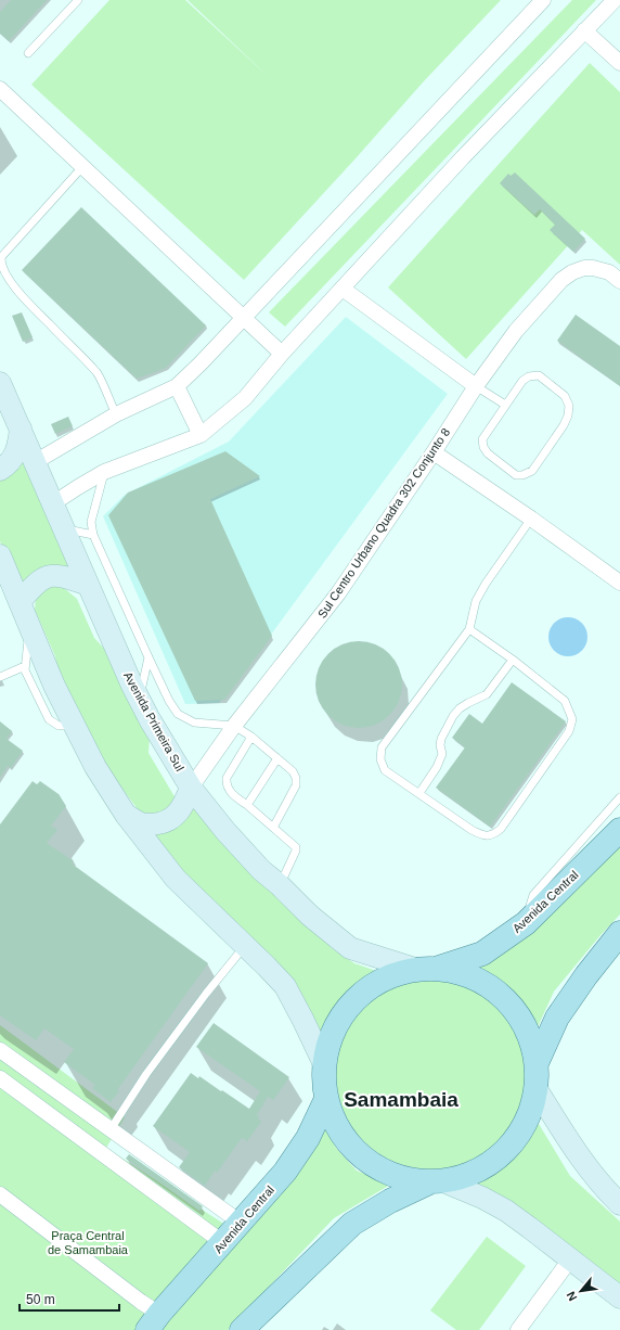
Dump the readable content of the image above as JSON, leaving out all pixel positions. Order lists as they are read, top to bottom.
{
  "streets": {
    "main road": ["Avenida Primeira Sul", "Avenida Central"],
    "street": ["Sul Centro Urbano Quadra 302 Conjunto 8"]
  },
  "crossings": [
    ["Sul Centro Urbano Quadra 302 Conjunto 8", "Avenida Primeira Sul"],
    ["Avenida Primeira Sul", "Avenida Central"]
  ],
  "districts": ["Samambaia"],
  "parks": ["Praça Central de Samambaia"],
  "scale_bar": "50 m",
  "north": "bottom left"
}
